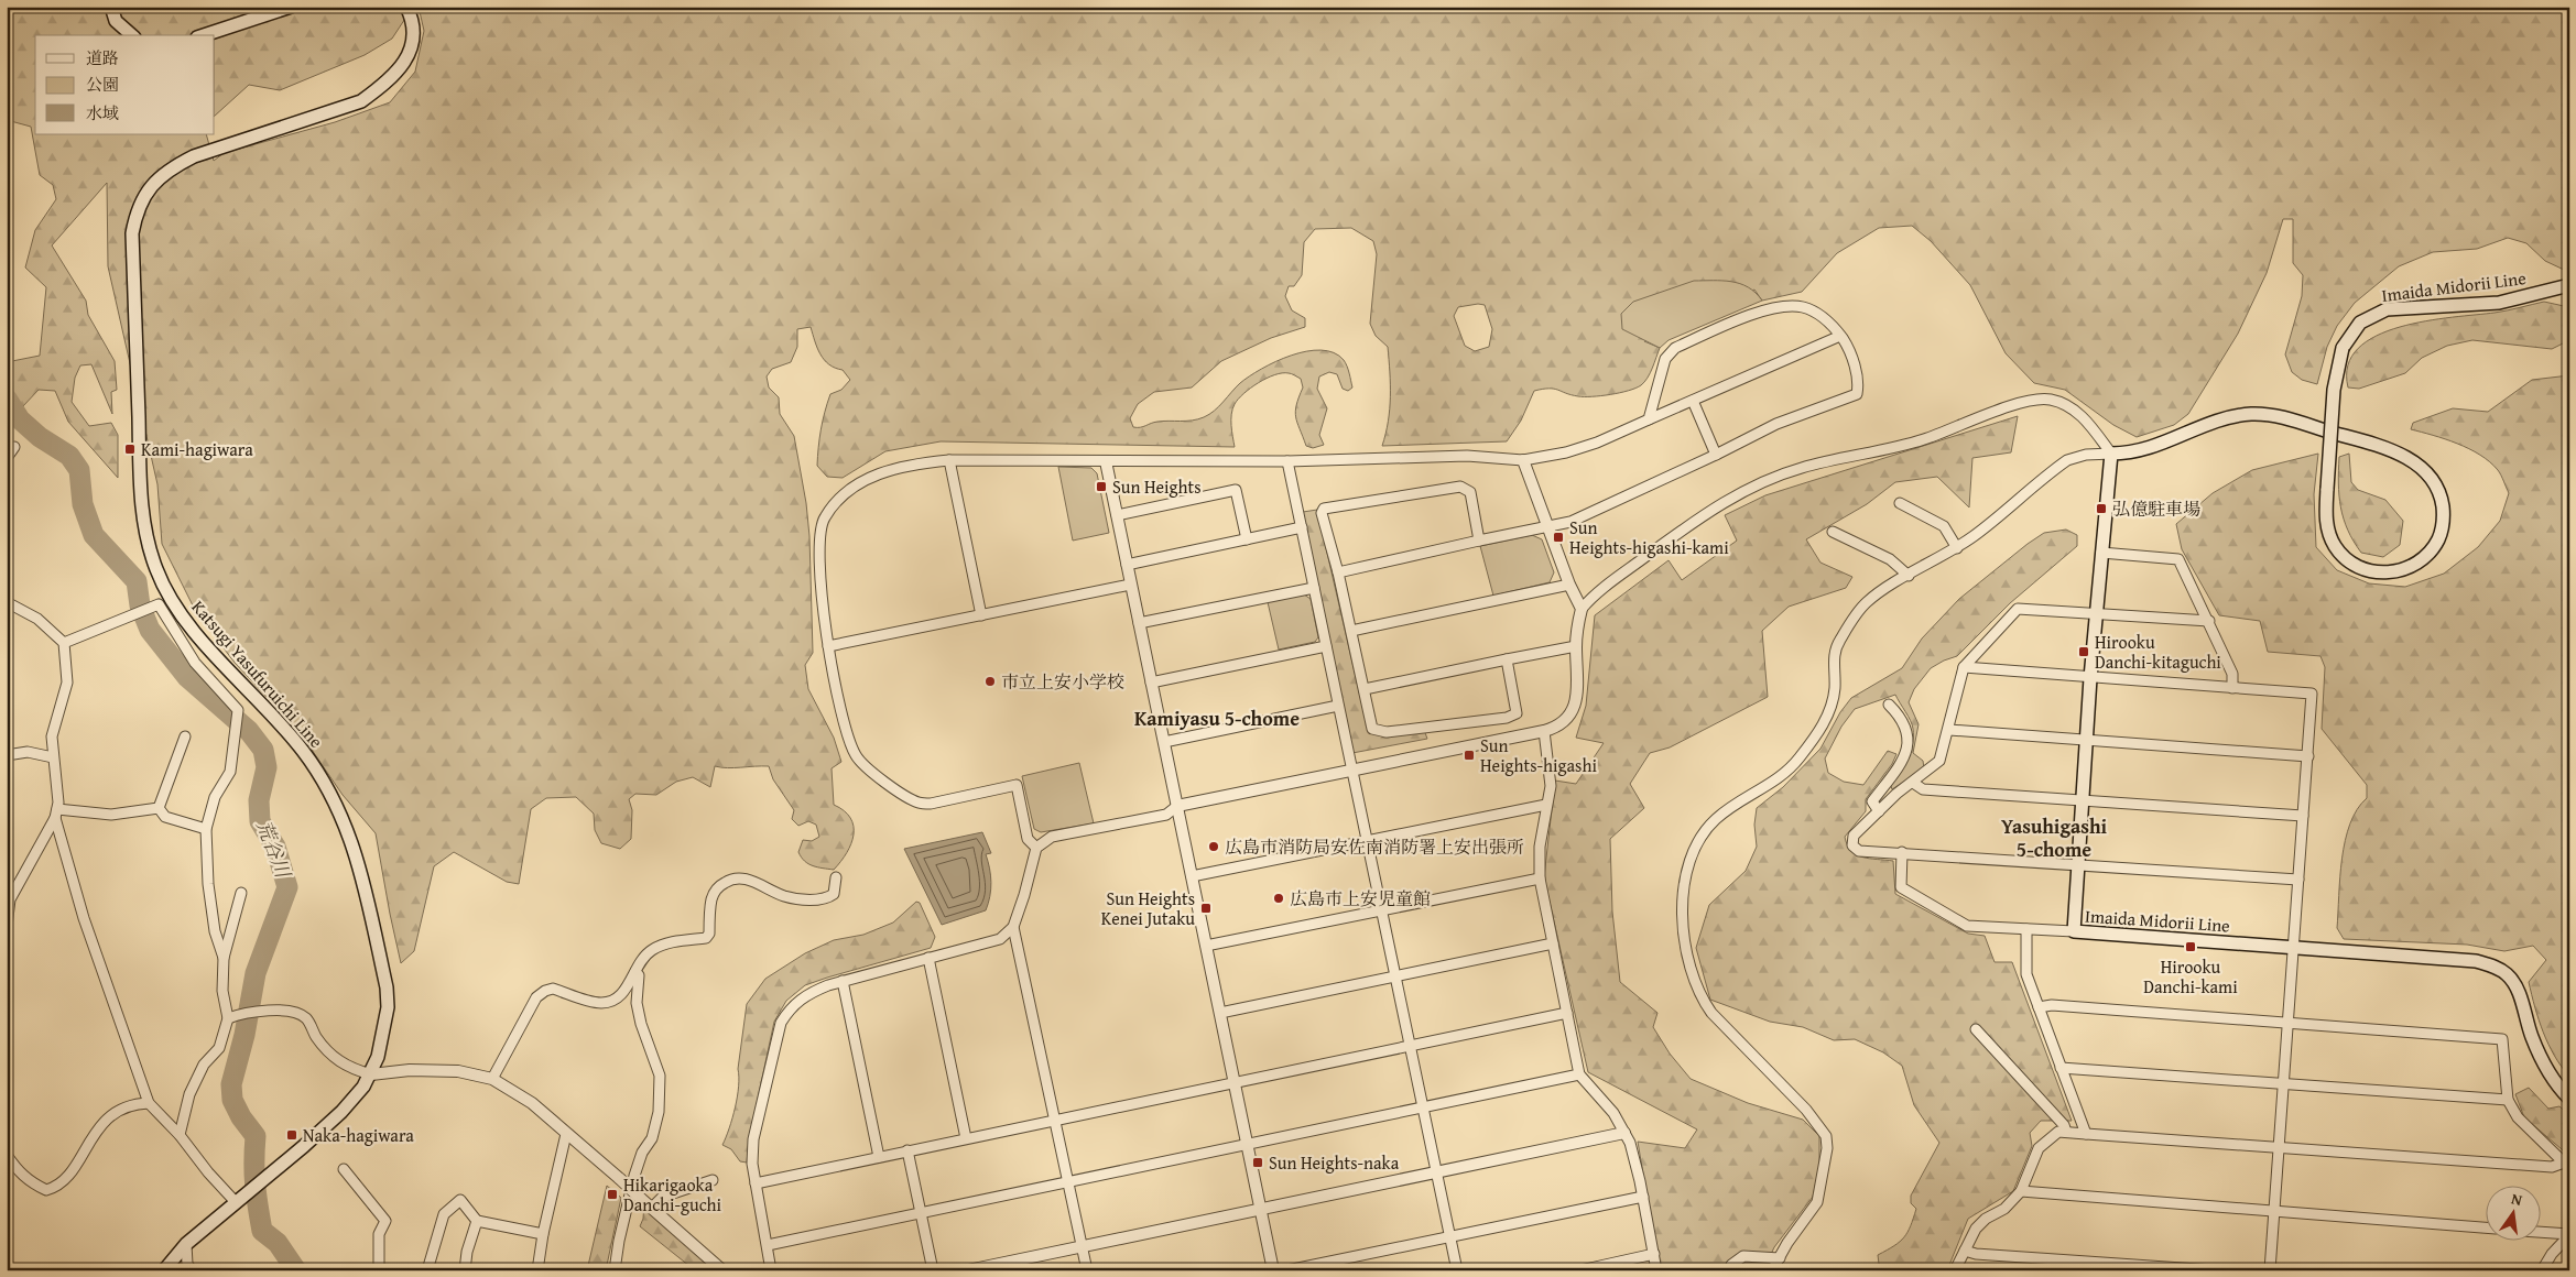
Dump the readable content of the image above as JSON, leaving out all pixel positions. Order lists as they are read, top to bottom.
{
  "streets": {
    "main road": ["Imaida Midorii Line", "Katsugi Yasufuruichi Line"]
  },
  "districts": ["Kamiyasu 5-chome", "Yasuhigashi 5-chome"],
  "water": ["荒谷川"],
  "places": {
    "transit": [
      "Kami-hagiwara",
      "Sun Heights",
      "弘億駐車場",
      "Sun Heights-higashi-kami",
      "Hirooku Danchi-kitaguchi",
      "Sun Heights-higashi",
      "Sun Heights Kenei Jutaku",
      "Hirooku Danchi-kami",
      "Naka-hagiwara",
      "Sun Heights-naka",
      "Hikarigaoka Danchi-guchi"
    ],
    "other": ["市立上安小学校", "広島市消防局安佐南消防署上安出張所", "広島市上安児童館"]
  },
  "legend": ["道路", "公園", "水域"],
  "north": "top"
}
